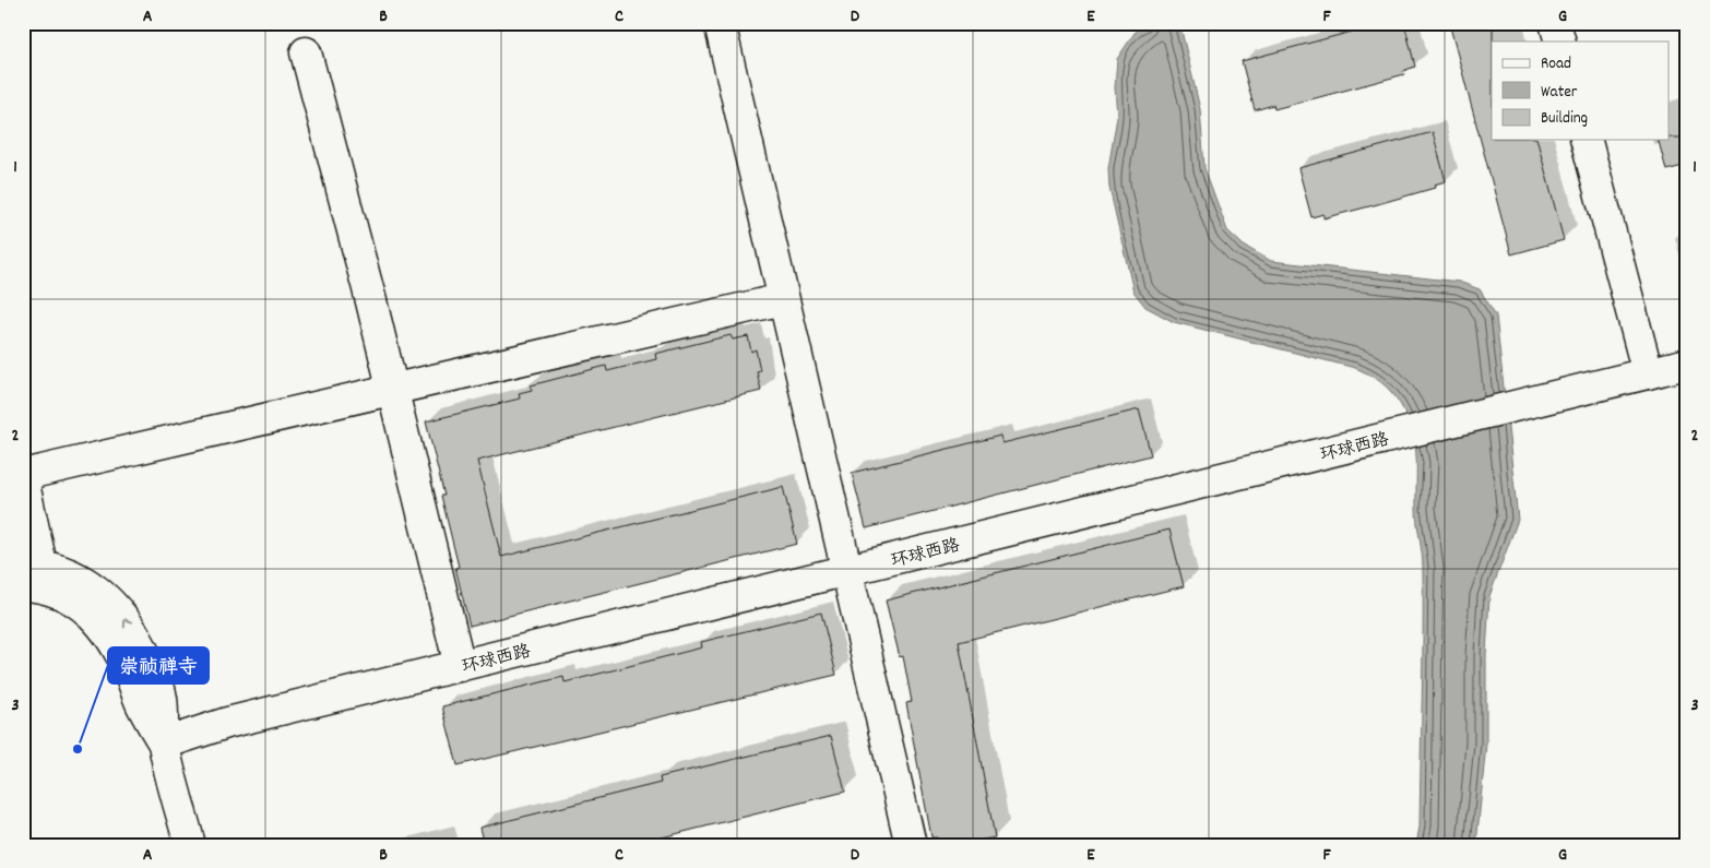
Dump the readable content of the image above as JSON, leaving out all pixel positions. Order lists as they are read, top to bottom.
{
  "streets": {
    "street": ["环球西路"]
  },
  "places": ["崇祯禅寺"],
  "legend": ["Road", "Water", "Building"],
  "grid": {
    "columns": [
      "A",
      "B",
      "C",
      "D",
      "E",
      "F",
      "G"
    ],
    "rows": ["1", "2", "3"]
  }
}
